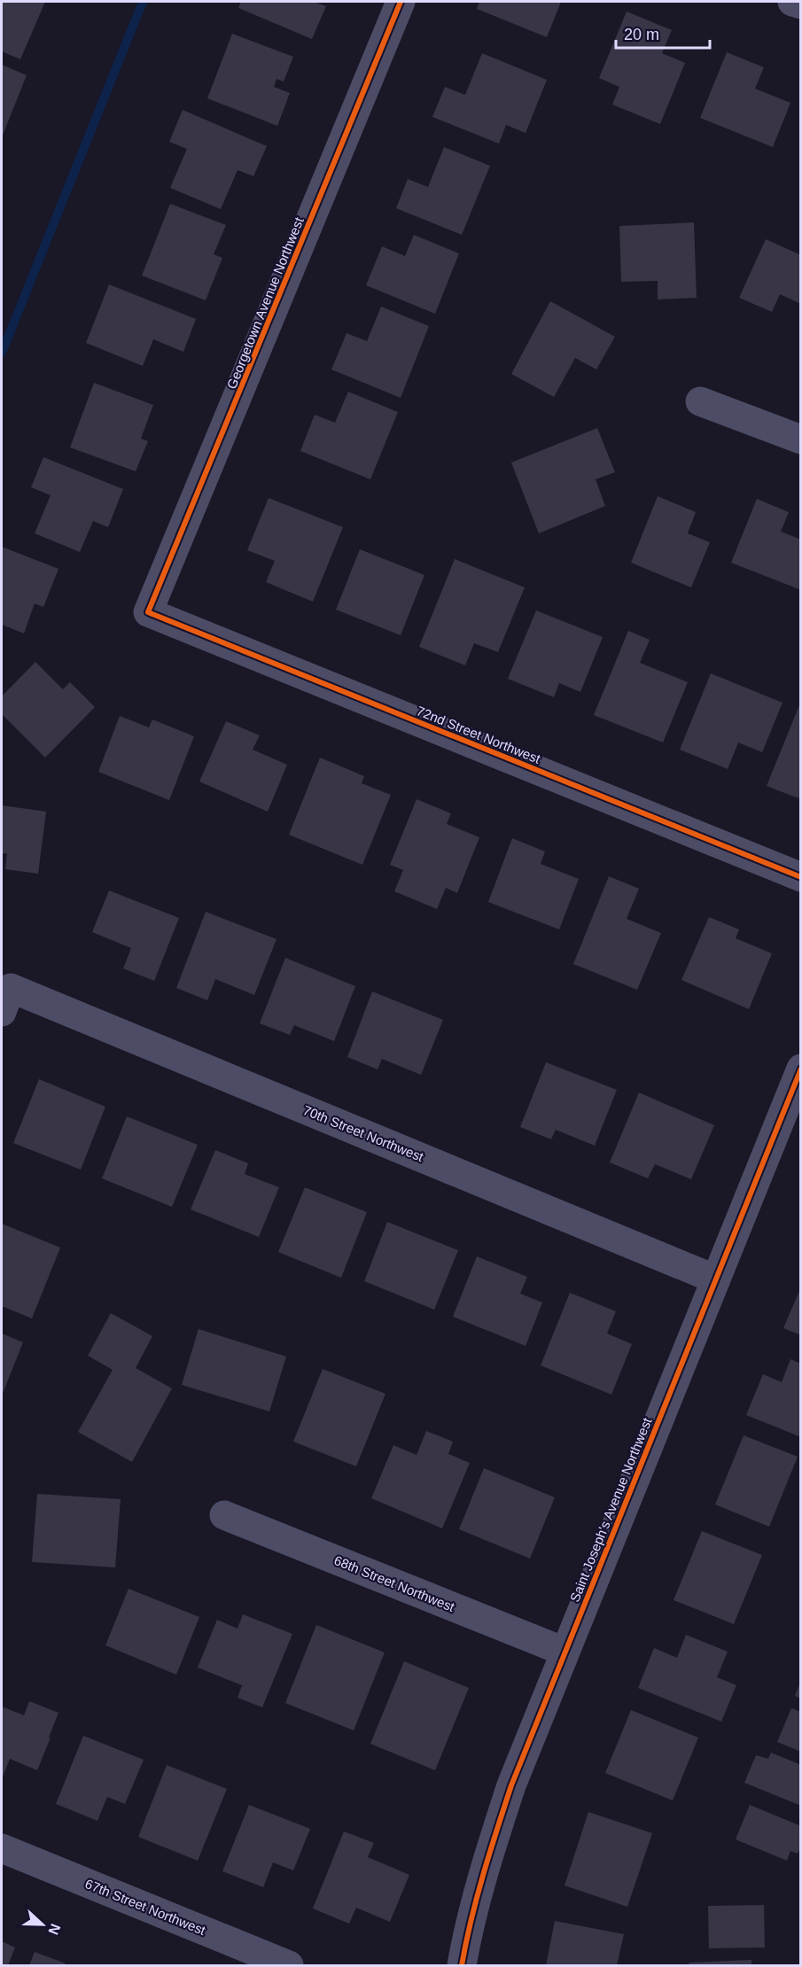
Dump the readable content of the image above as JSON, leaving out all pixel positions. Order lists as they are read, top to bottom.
{
  "streets": {
    "street": [
      "Georgetown Avenue Northwest",
      "72nd Street Northwest",
      "70th Street Northwest",
      "Saint Joseph's Avenue Northwest",
      "68th Street Northwest",
      "67th Street Northwest"
    ]
  },
  "crossings": [
    ["Georgetown Avenue Northwest", "72nd Street Northwest"],
    ["70th Street Northwest", "Saint Joseph's Avenue Northwest"],
    ["Saint Joseph's Avenue Northwest", "68th Street Northwest"]
  ],
  "scale_bar": "20 m",
  "north": "right"
}
